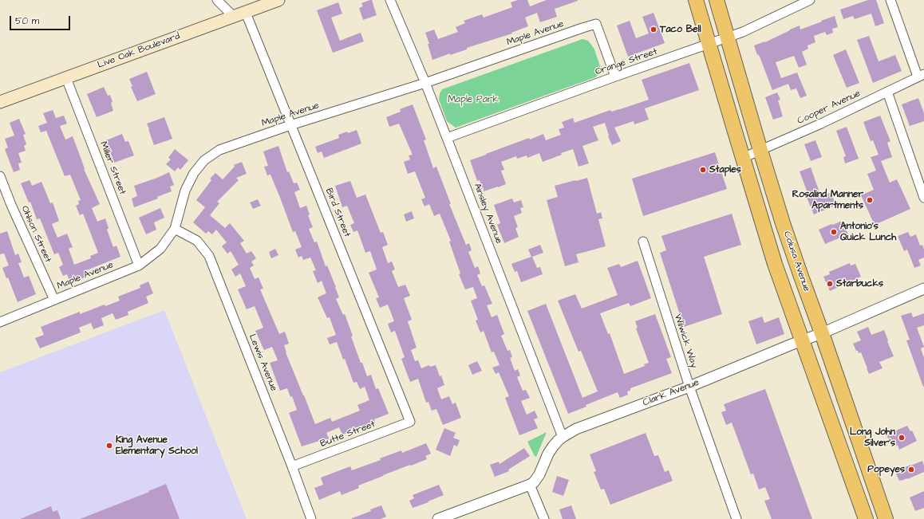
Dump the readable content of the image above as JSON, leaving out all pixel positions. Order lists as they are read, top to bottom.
{
  "streets": {
    "highway": ["Colusa Avenue"],
    "main road": ["Live Oak Boulevard"],
    "street": [
      "Maple Avenue",
      "Orange Street",
      "Cooper Avenue",
      "Miller Street",
      "Bird Street",
      "Ainsley Avenue",
      "Ohlson Street",
      "Wilwick Way",
      "Lewis Avenue",
      "Clark Avenue",
      "Butte Street"
    ]
  },
  "crossings": [
    ["Maple Avenue", "Orange Street"],
    ["Maple Avenue", "Miller Street"],
    ["Maple Avenue", "Bird Street"],
    ["Maple Avenue", "Ainsley Avenue"],
    ["Maple Avenue", "Ohlson Street"],
    ["Maple Avenue", "Lewis Avenue"],
    ["Live Oak Boulevard", "Miller Street"],
    ["Live Oak Boulevard", "Bird Street"],
    ["Orange Street", "Ainsley Avenue"],
    ["Orange Street", "Colusa Avenue"],
    ["Cooper Avenue", "Colusa Avenue"],
    ["Bird Street", "Butte Street"],
    ["Ainsley Avenue", "Clark Avenue"],
    ["Colusa Avenue", "Clark Avenue"],
    ["Wilwick Way", "Clark Avenue"],
    ["Lewis Avenue", "Butte Street"]
  ],
  "parks": ["Maple Park"],
  "places": [
    "Taco Bell",
    "Staples",
    "Rosalind Manner Apartments",
    "Antonio's Quick Lunch",
    "Starbucks",
    "Long John Silver's",
    "King Avenue Elementary School",
    "Popeyes"
  ],
  "scale_bar": "50 m"
}
